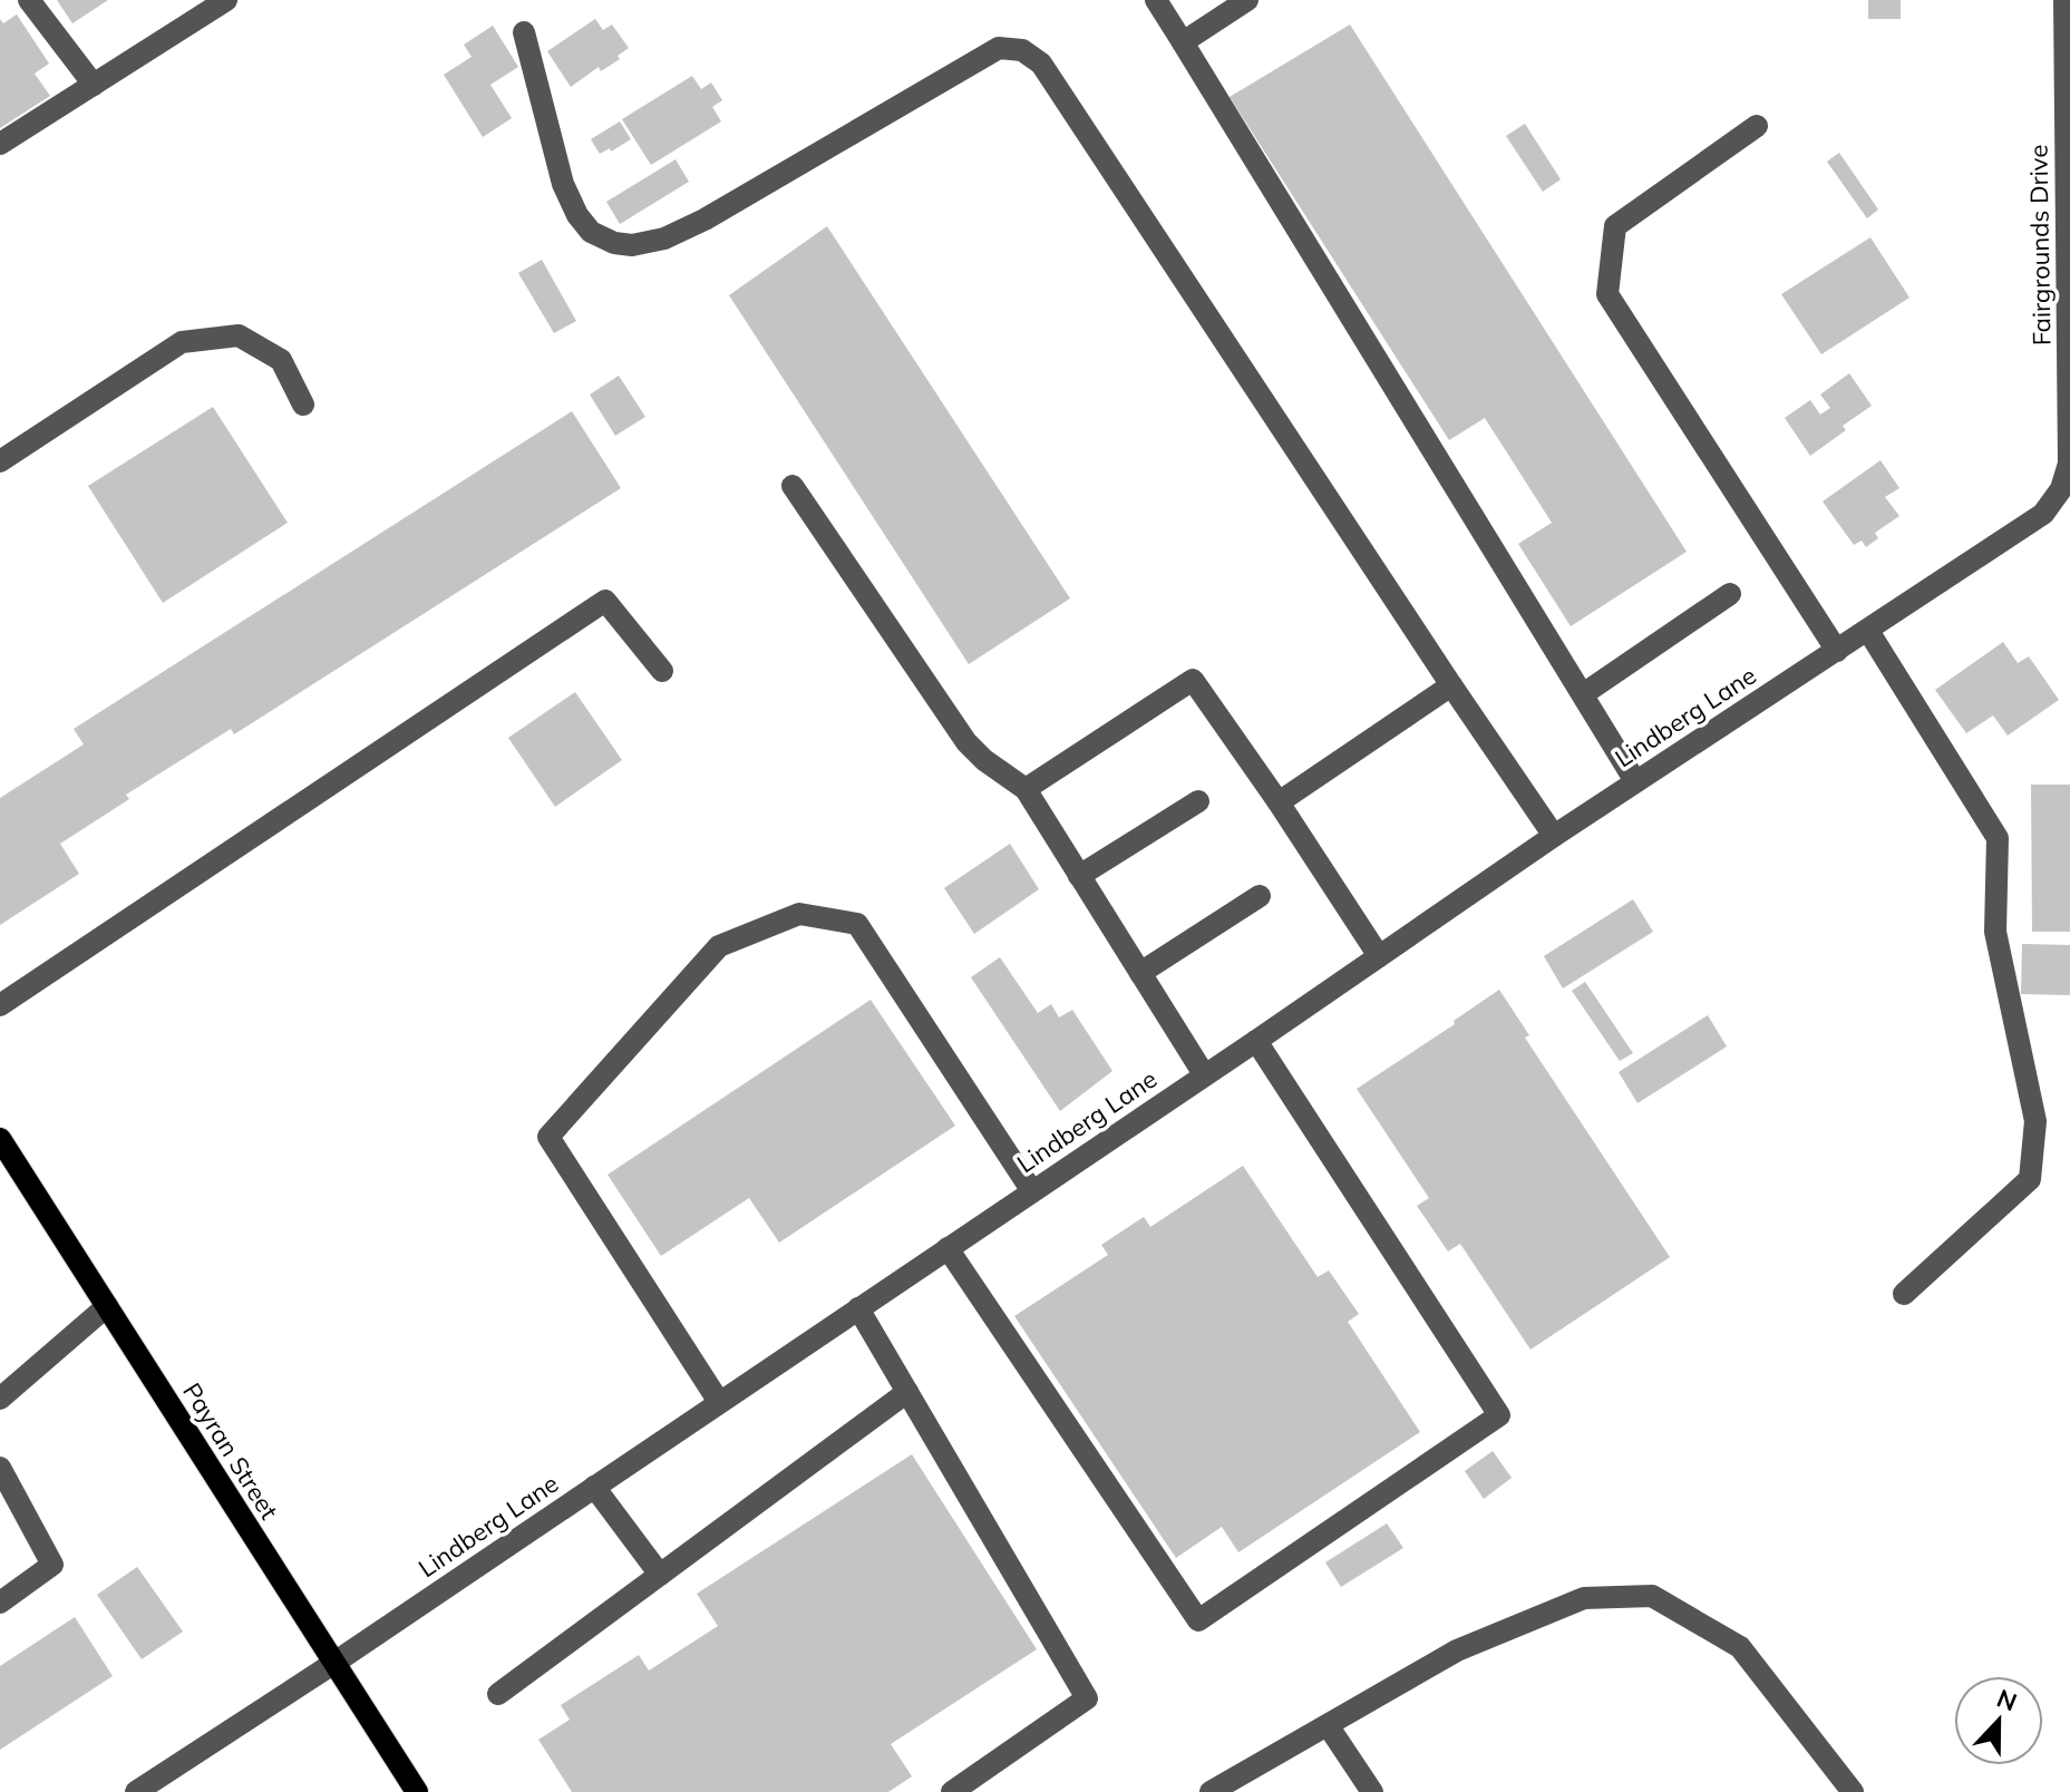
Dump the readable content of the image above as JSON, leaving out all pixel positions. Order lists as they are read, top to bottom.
{
  "streets": {
    "main road": ["Payran Street"],
    "street": ["Fairgrounds Drive", "Lindberg Lane"]
  },
  "crossings": [
    ["Fairgrounds Drive", "Lindberg Lane"],
    ["Lindberg Lane", "Payran Street"]
  ],
  "north": "top"
}
